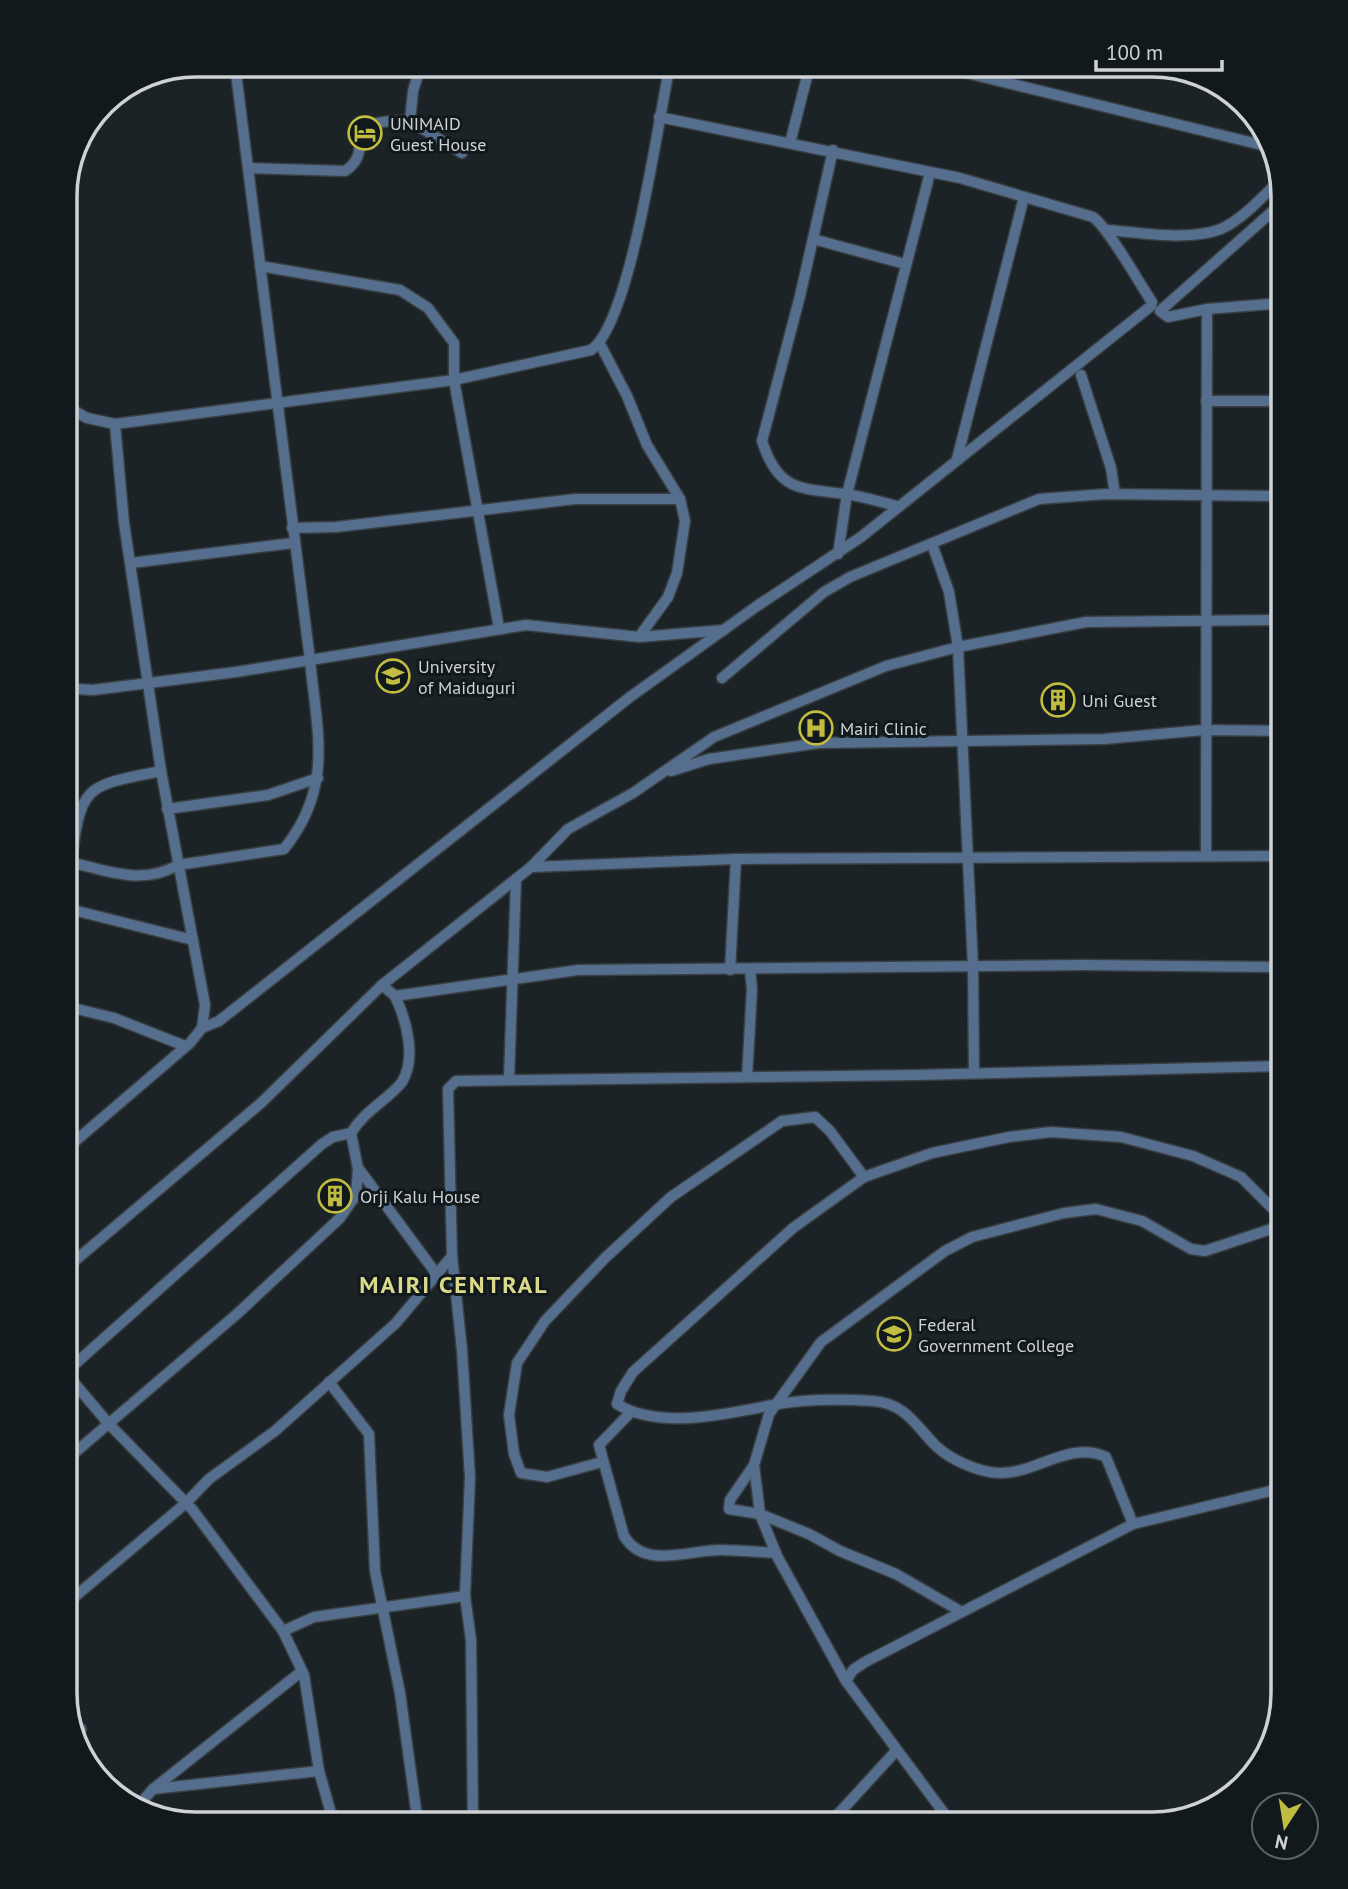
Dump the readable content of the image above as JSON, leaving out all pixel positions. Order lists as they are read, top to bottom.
{
  "districts": ["MAIRI CENTRAL"],
  "places": {
    "hotel": ["UNIMAID Guest House"],
    "school or university": ["University of Maiduguri", "Federal Government College"],
    "building": ["Uni Guest", "Orji Kalu House"],
    "hospital": ["Mairi Clinic"]
  },
  "scale_bar": "100 m",
  "north": "bottom"
}
